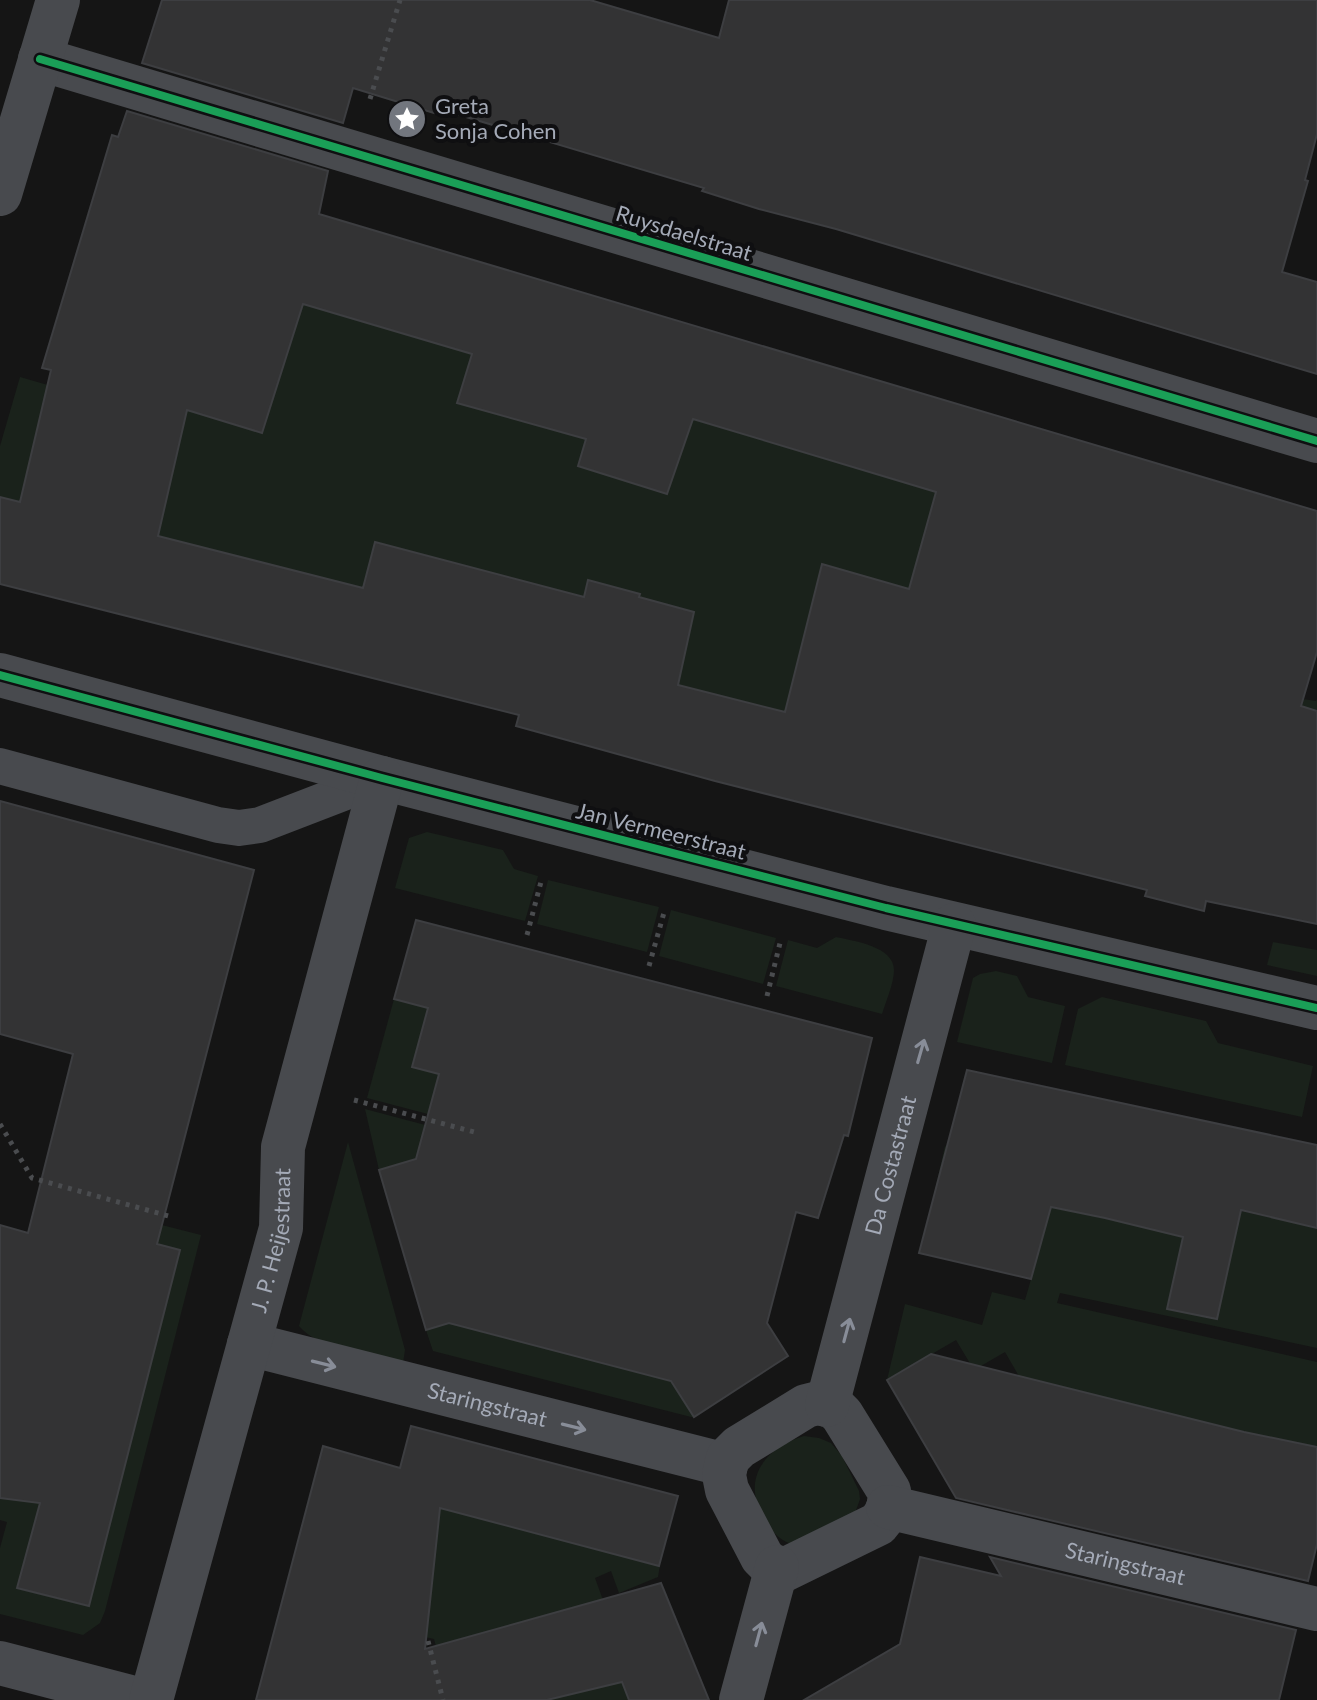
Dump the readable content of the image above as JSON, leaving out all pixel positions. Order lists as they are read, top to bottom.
{
  "streets": {
    "street": [
      "Ruysdaelstraat",
      "Jan Vermeerstraat",
      "Da Costastraat",
      "J. P. Heijestraat",
      "Staringstraat"
    ]
  },
  "crossings": [
    ["Jan Vermeerstraat", "Da Costastraat"],
    ["Jan Vermeerstraat", "J. P. Heijestraat"],
    ["Da Costastraat", "Staringstraat"],
    ["J. P. Heijestraat", "Staringstraat"]
  ],
  "one_way": ["Da Costastraat", "Staringstraat"],
  "places": {
    "place": ["Greta Sonja Cohen"]
  }
}
